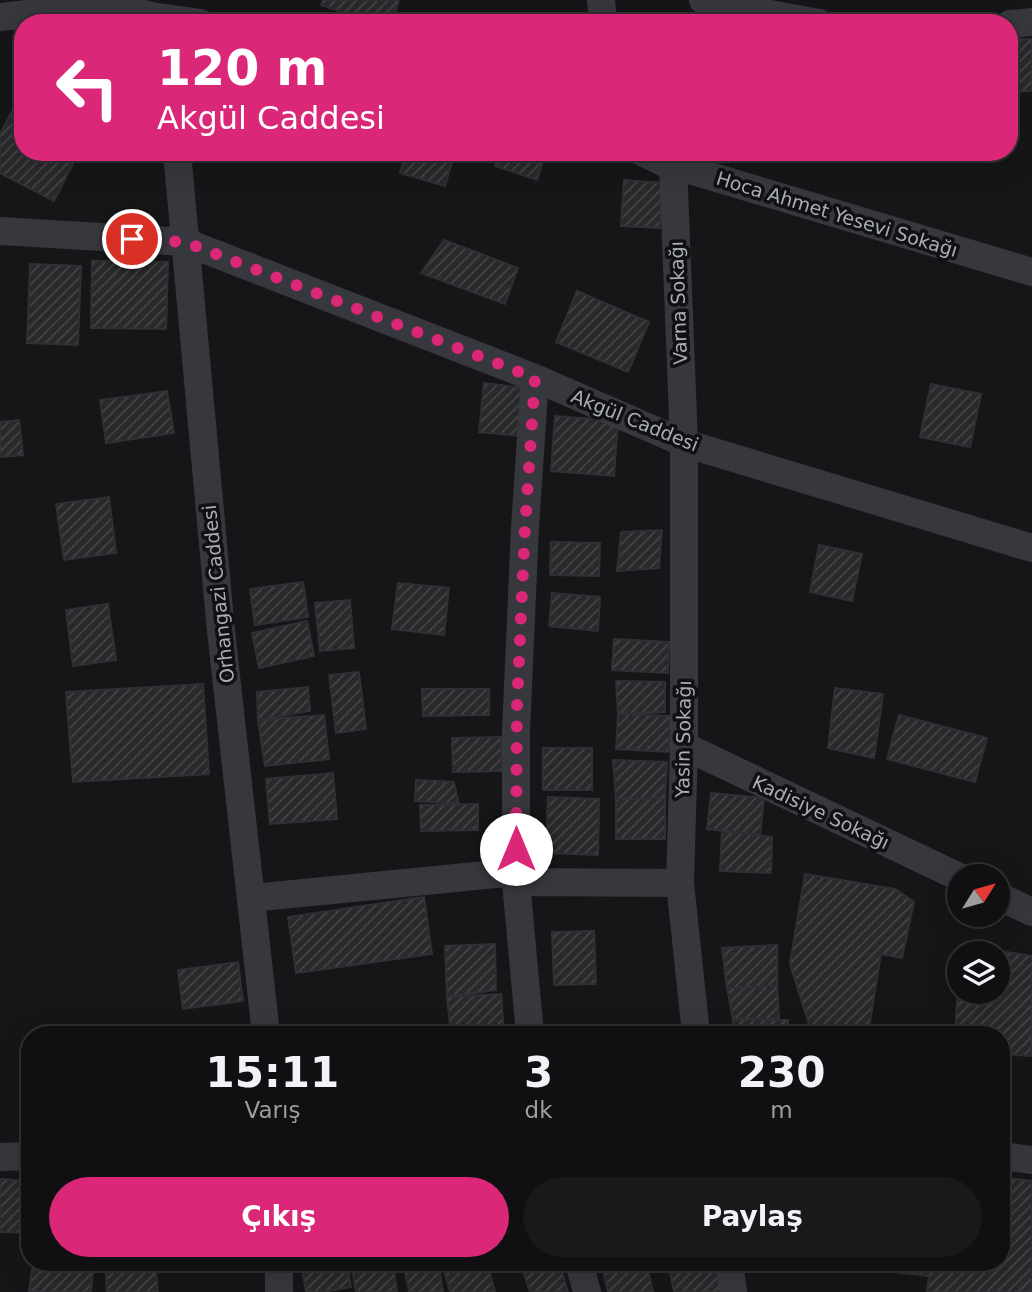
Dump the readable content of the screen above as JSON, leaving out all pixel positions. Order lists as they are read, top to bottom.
{
  "streets": {
    "street": [
      "Hoca Ahmet Yesevi Sokağı",
      "Varna Sokağı",
      "Akgül Caddesi",
      "Orhangazi Caddesi",
      "Yasin Sokağı",
      "Kadisiye Sokağı"
    ]
  },
  "crossings": [
    ["Hoca Ahmet Yesevi Sokağı", "Varna Sokağı"],
    ["Varna Sokağı", "Akgül Caddesi"],
    ["Varna Sokağı", "Yasin Sokağı"],
    ["Akgül Caddesi", "Orhangazi Caddesi"],
    ["Akgül Caddesi", "Yasin Sokağı"],
    ["Yasin Sokağı", "Kadisiye Sokağı"]
  ],
  "north": "top right",
  "page": {
    "turn": ["120 m", "Akgül Caddesi"],
    "eta": [
      "15:11",
      "Varış",
      "3",
      "dk",
      "230",
      "m"
    ],
    "buttons": ["Çıkış", "Paylaş"]
  }
}
